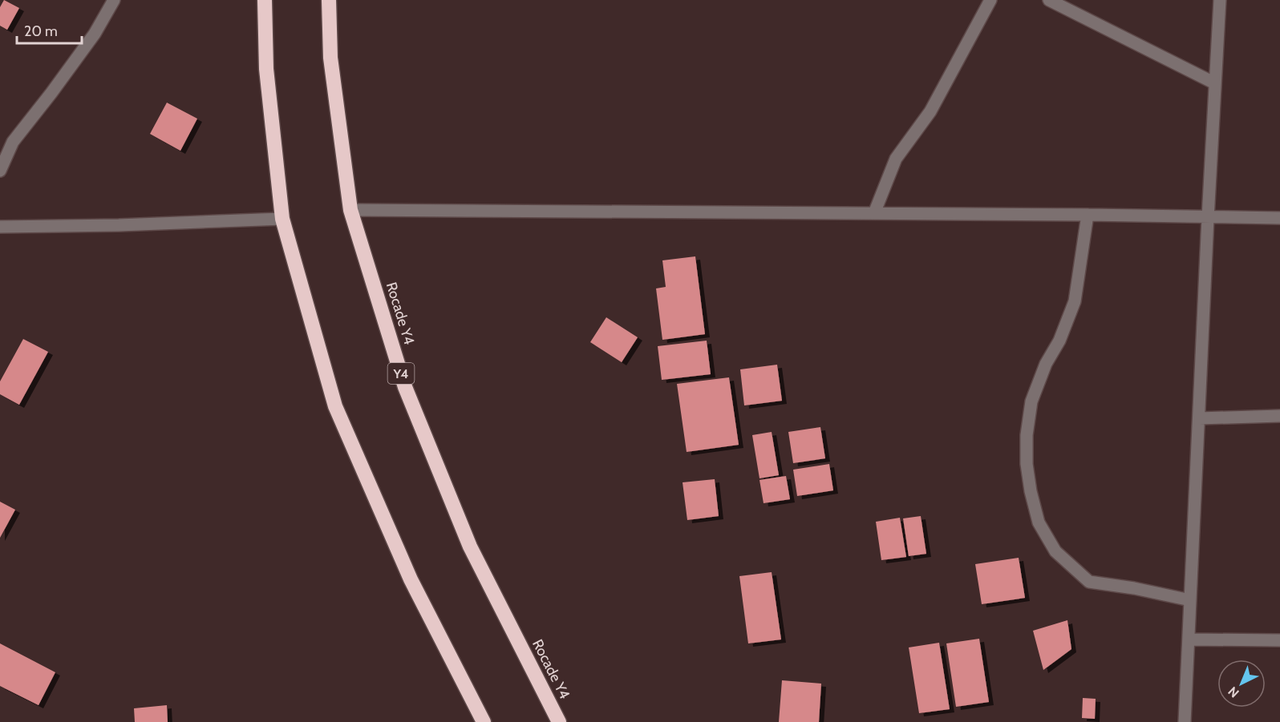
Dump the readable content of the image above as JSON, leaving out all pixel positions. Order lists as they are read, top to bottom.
{
  "streets": {
    "highway": ["Rocade Y4", "Y4"]
  },
  "scale_bar": "20 m",
  "north": "bottom left"
}
